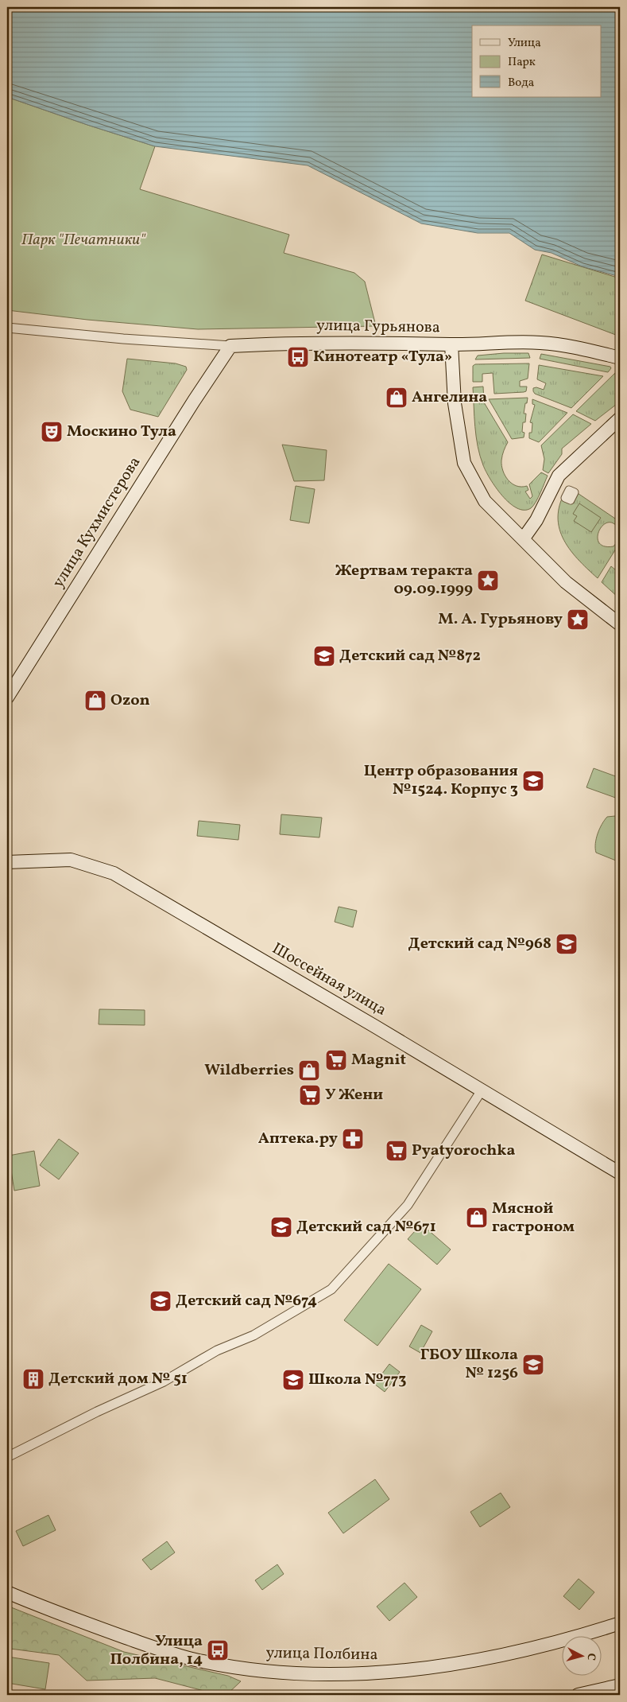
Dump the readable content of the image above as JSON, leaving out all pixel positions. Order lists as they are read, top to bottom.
{
  "streets": {
    "main road": [
      "улица Гурьянова",
      "улица Кухмистерова",
      "Шоссейная улица",
      "улица Полбина"
    ]
  },
  "crossings": [
    ["улица Гурьянова", "улица Кухмистерова"]
  ],
  "parks": ["Парк \"Печатники\""],
  "places": {
    "bus stop": ["Кинотеатр «Тула»", "Улица Полбина, 14"],
    "shop": [
      "Ангелина",
      "Ozon",
      "Wildberries",
      "Мясной гастроном"
    ],
    "theatre": ["Москино Тула"],
    "place": ["Жертвам теракта 09.09.1999", "М. А. Гурьянову"],
    "school or university": [
      "Детский сад №872",
      "Центр образования №1524. Корпус 3",
      "Детский сад №968",
      "Детский сад №671",
      "Детский сад №674",
      "ГБОУ Школа № 1256",
      "Школа №773"
    ],
    "supermarket": ["Magnit", "У Жени", "Pyatyorochka"],
    "pharmacy": ["Аптека.ру"],
    "building": ["Детский дом № 51"]
  },
  "legend": ["Улица", "Парк", "Вода"],
  "north": "right"
}
